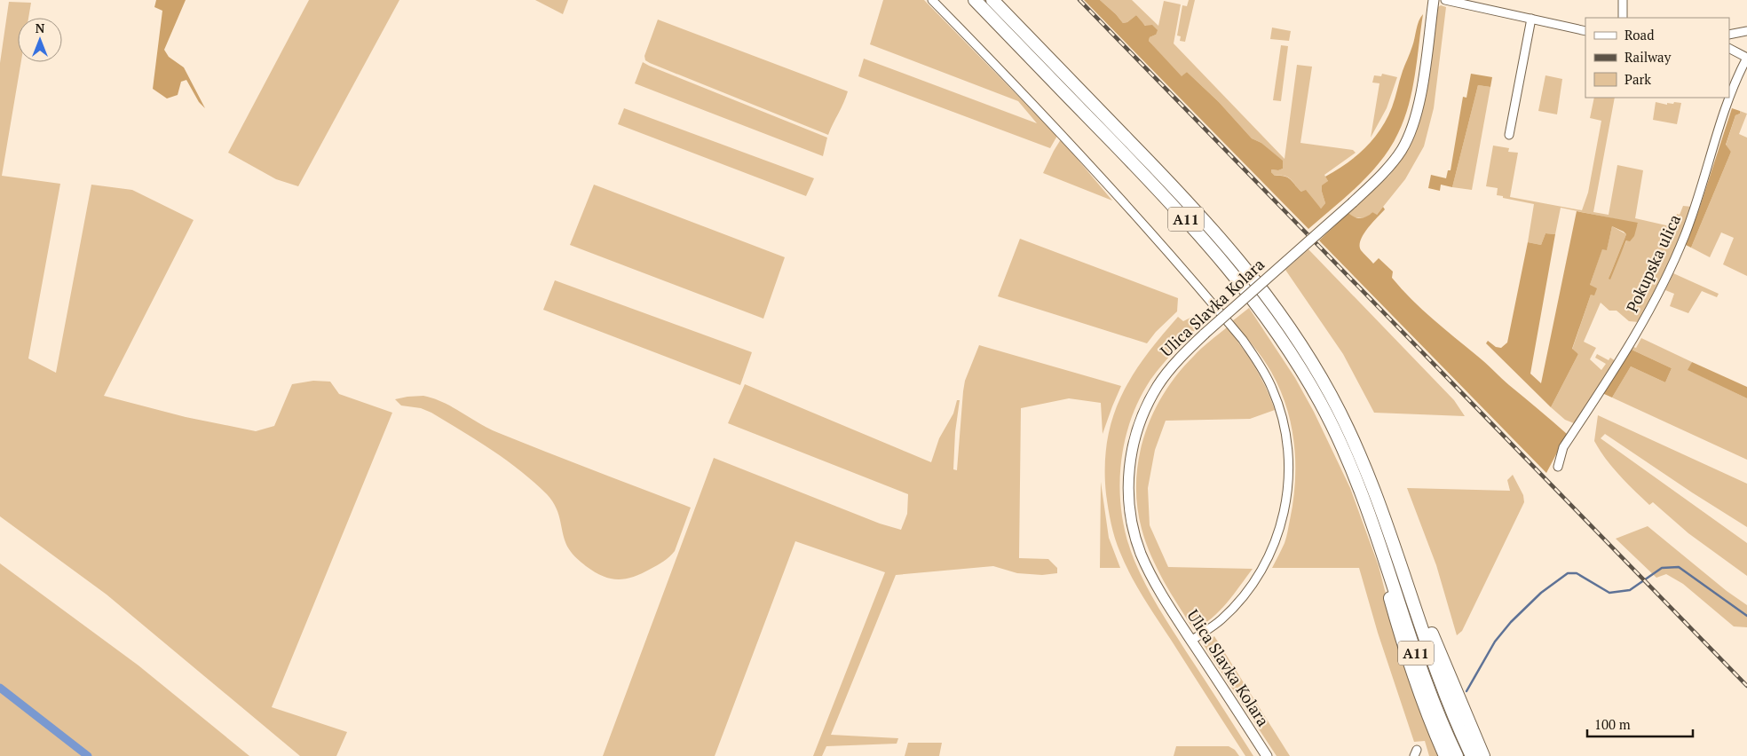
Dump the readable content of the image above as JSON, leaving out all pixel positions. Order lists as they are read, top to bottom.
{
  "streets": {
    "highway": ["A11"],
    "main road": ["Ulica Slavka Kolara"],
    "street": ["Pokupska ulica"]
  },
  "legend": ["Road", "Railway", "Park"],
  "scale_bar": "100 m",
  "north": "top"
}
